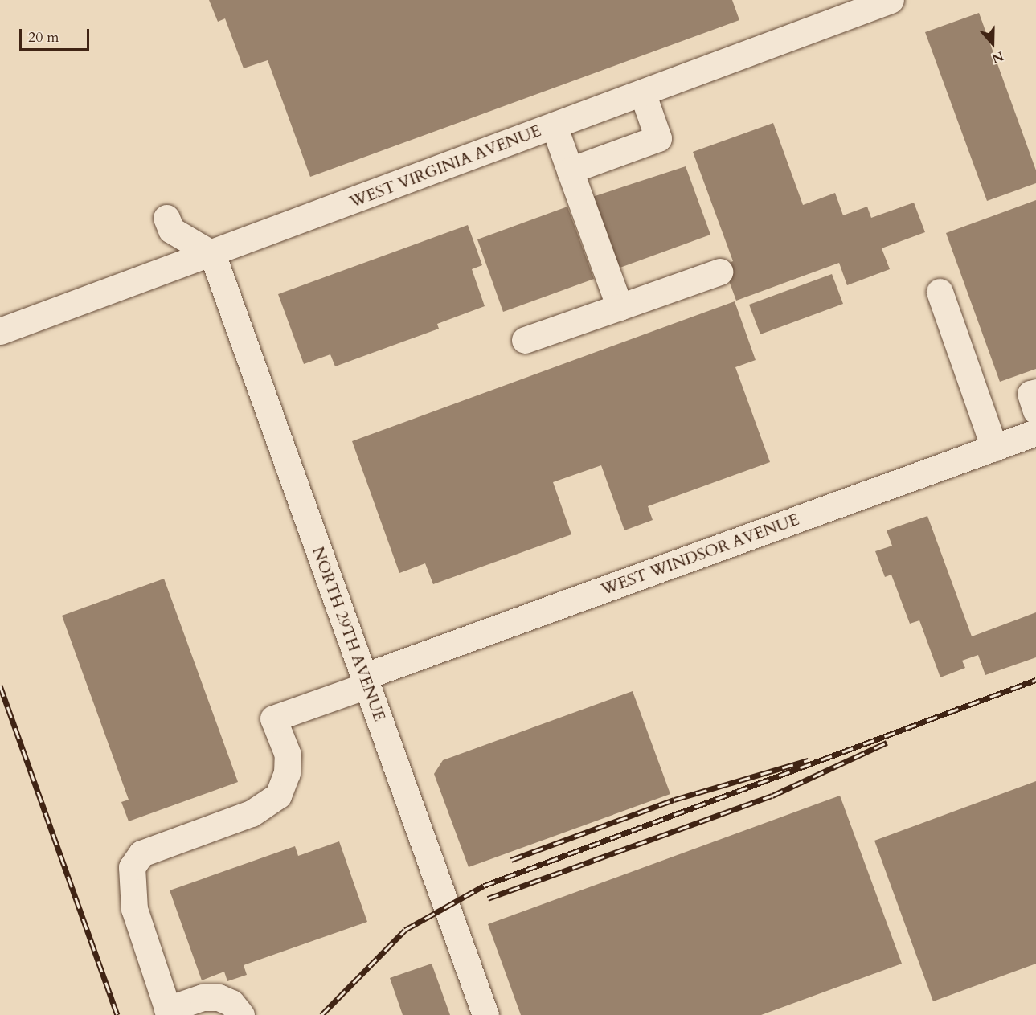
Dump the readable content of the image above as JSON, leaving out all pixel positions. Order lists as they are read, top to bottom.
{
  "streets": {
    "street": ["WEST VIRGINIA AVENUE", "WEST WINDSOR AVENUE", "NORTH 29TH AVENUE"]
  },
  "crossings": [
    ["WEST VIRGINIA AVENUE", "NORTH 29TH AVENUE"],
    ["WEST WINDSOR AVENUE", "NORTH 29TH AVENUE"]
  ],
  "scale_bar": "20 m",
  "north": "bottom"
}
